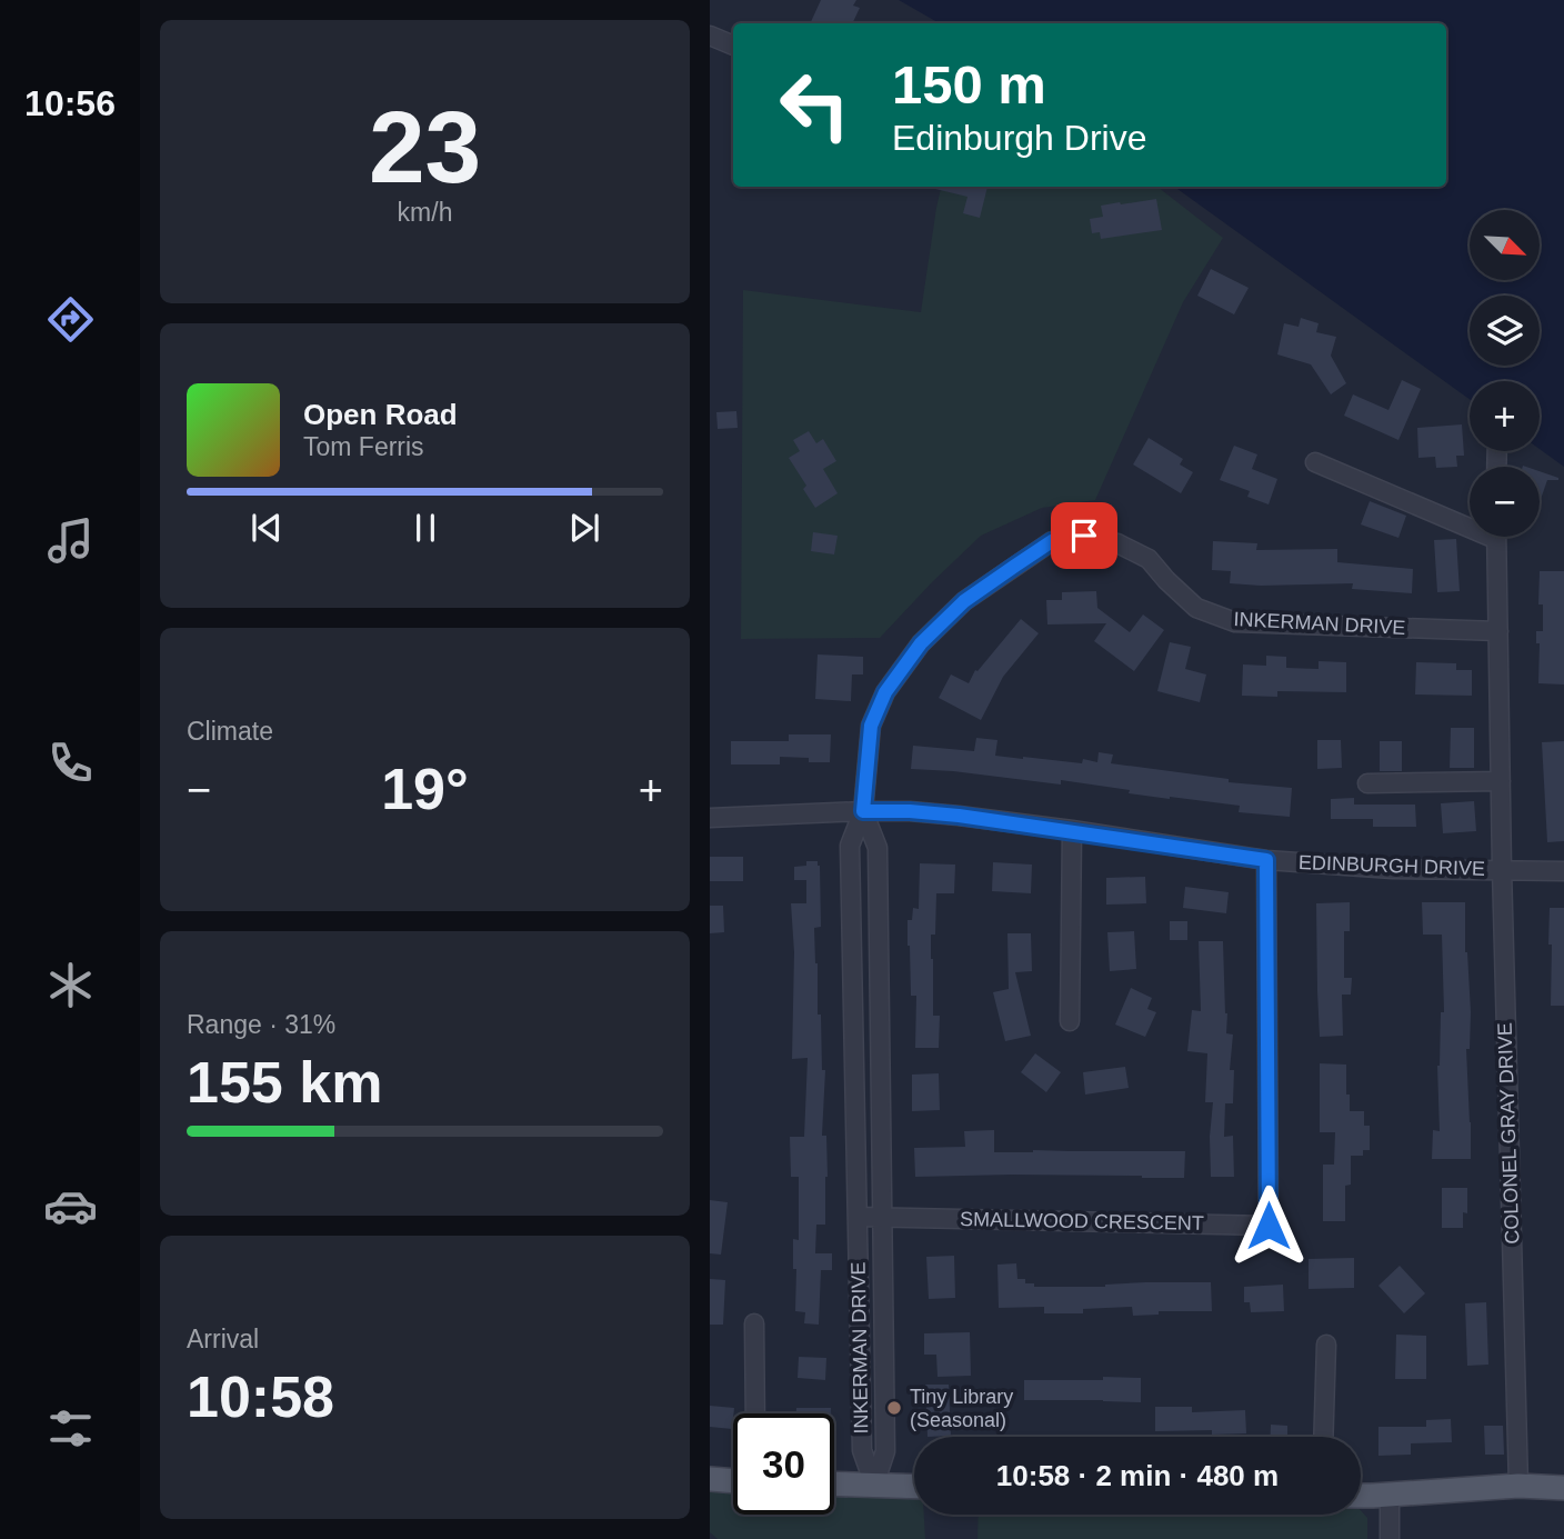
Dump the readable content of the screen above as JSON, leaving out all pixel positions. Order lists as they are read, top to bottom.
{
  "streets": {
    "street": [
      "INKERMAN DRIVE",
      "EDINBURGH DRIVE",
      "COLONEL GRAY DRIVE",
      "SMALLWOOD CRESCENT"
    ]
  },
  "crossings": [
    ["INKERMAN DRIVE", "EDINBURGH DRIVE"],
    ["INKERMAN DRIVE", "COLONEL GRAY DRIVE"],
    ["INKERMAN DRIVE", "SMALLWOOD CRESCENT"],
    ["EDINBURGH DRIVE", "COLONEL GRAY DRIVE"],
    ["EDINBURGH DRIVE", "SMALLWOOD CRESCENT"]
  ],
  "places": ["Tiny Library (Seasonal)"],
  "north": "bottom right",
  "page": {
    "tabs": "10:56",
    "tile": [
      ["23", "km/h"],
      "Climate",
      ["Range · 31%", "155 km"],
      ["Arrival", "10:58"]
    ],
    "turn": ["150 m", "Edinburgh Drive"],
    "map_buttons": ["+", "−"],
    "song": ["Open Road", "Tom Ferris"],
    "heat": ["−", "19°", "+"],
    "limit": "30",
    "trip": "10:58 · 2 min · 480 m"
  }
}
